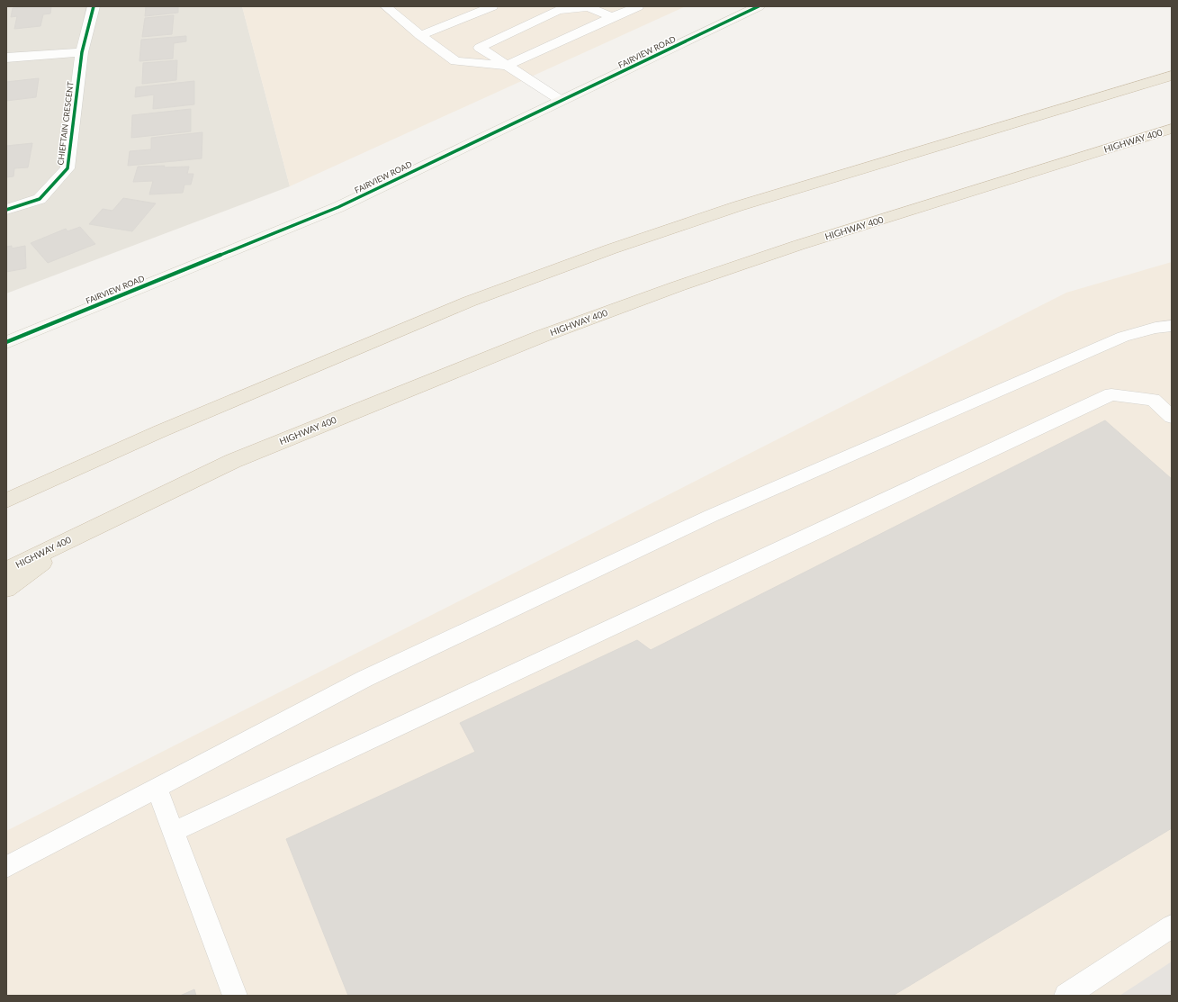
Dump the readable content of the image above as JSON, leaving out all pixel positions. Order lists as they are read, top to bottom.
{
  "streets": {
    "highway": ["HIGHWAY 400"],
    "street": ["FAIRVIEW ROAD", "CHIEFTAIN CRESCENT"]
  }
}
